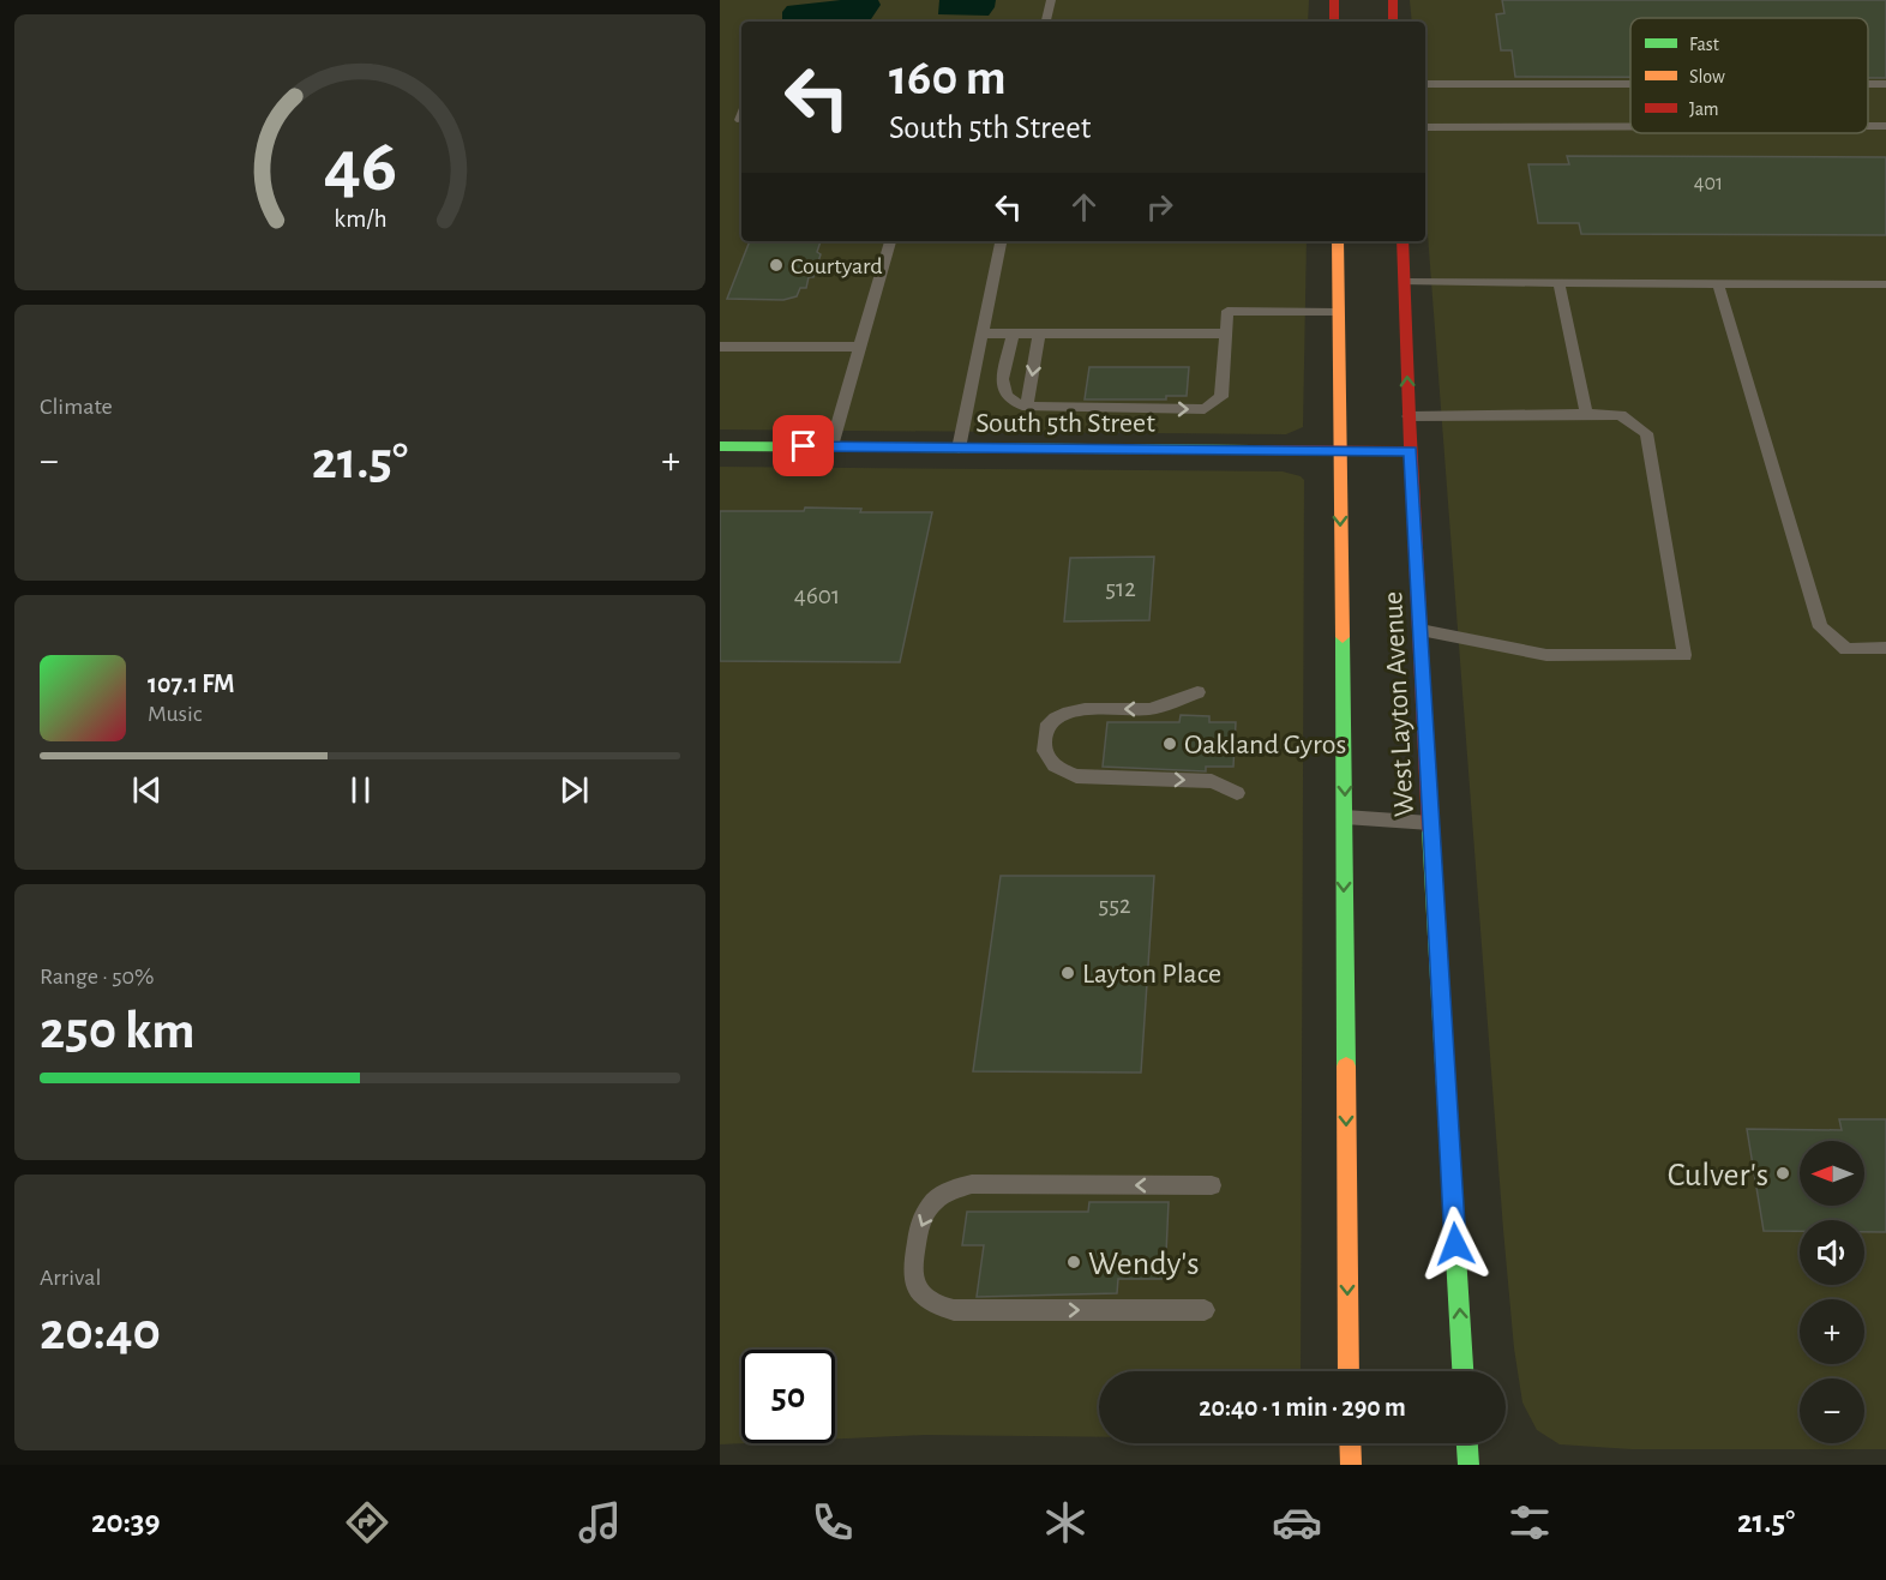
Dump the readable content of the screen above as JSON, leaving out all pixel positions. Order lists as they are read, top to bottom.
{
  "streets": {
    "main road": ["South 5th Street", "West Layton Avenue"]
  },
  "crossings": [
    ["South 5th Street", "West Layton Avenue"]
  ],
  "places": [
    "Courtyard",
    "Oakland Gyros",
    "Layton Place",
    "Culver's",
    "Wendy's"
  ],
  "house_numbers": [
    "401",
    "512",
    "4601",
    "552"
  ],
  "legend": ["Fast", "Slow", "Jam"],
  "north": "left",
  "page": {
    "turn": ["160 m", "South 5th Street"],
    "tile": [
      "Climate",
      ["Range · 50%", "250 km"],
      ["Arrival", "20:40"]
    ],
    "heat": ["−", "21.5°", "+"],
    "song": ["107.1 FM", "Music"],
    "map_buttons": ["+", "−"],
    "limit": "50",
    "trip": "20:40 · 1 min · 290 m",
    "tabs": ["20:39", "21.5°"],
    "gauge": ["46", "km/h"]
  }
}
